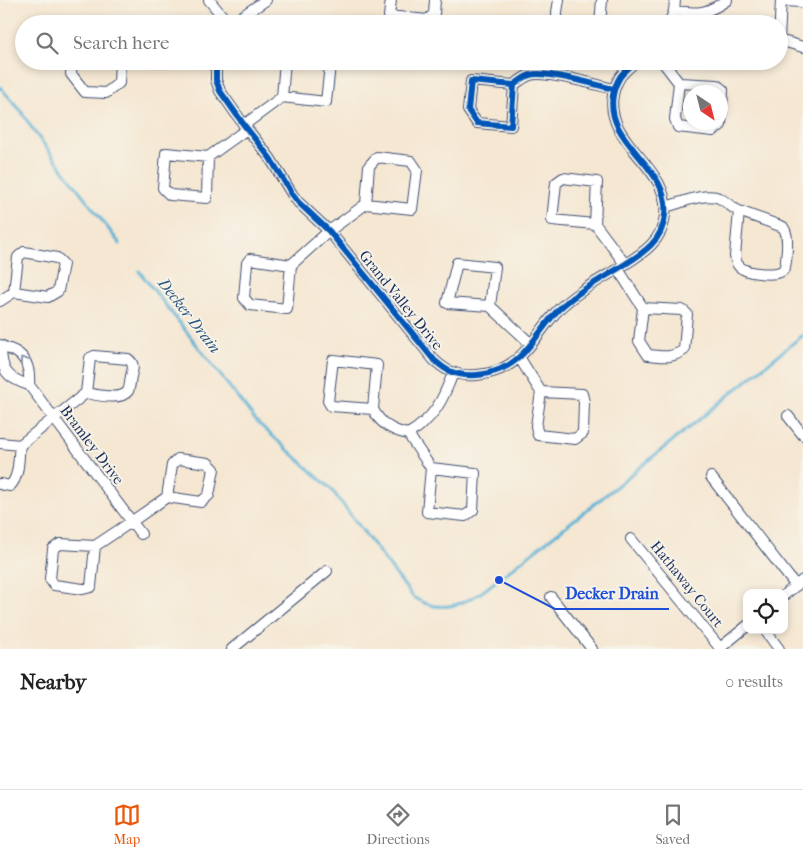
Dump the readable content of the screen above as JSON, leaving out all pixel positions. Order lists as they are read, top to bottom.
{
  "streets": {
    "street": ["Grand Valley Drive", "Bramley Drive", "Hathaway Court"]
  },
  "water": ["Decker Drain"],
  "places": ["Decker Drain"],
  "north": "bottom right",
  "page": {
    "search": "Search here",
    "heading": ["Nearby", "0 results"],
    "nav": ["Map", "Directions", "Saved"]
  }
}
